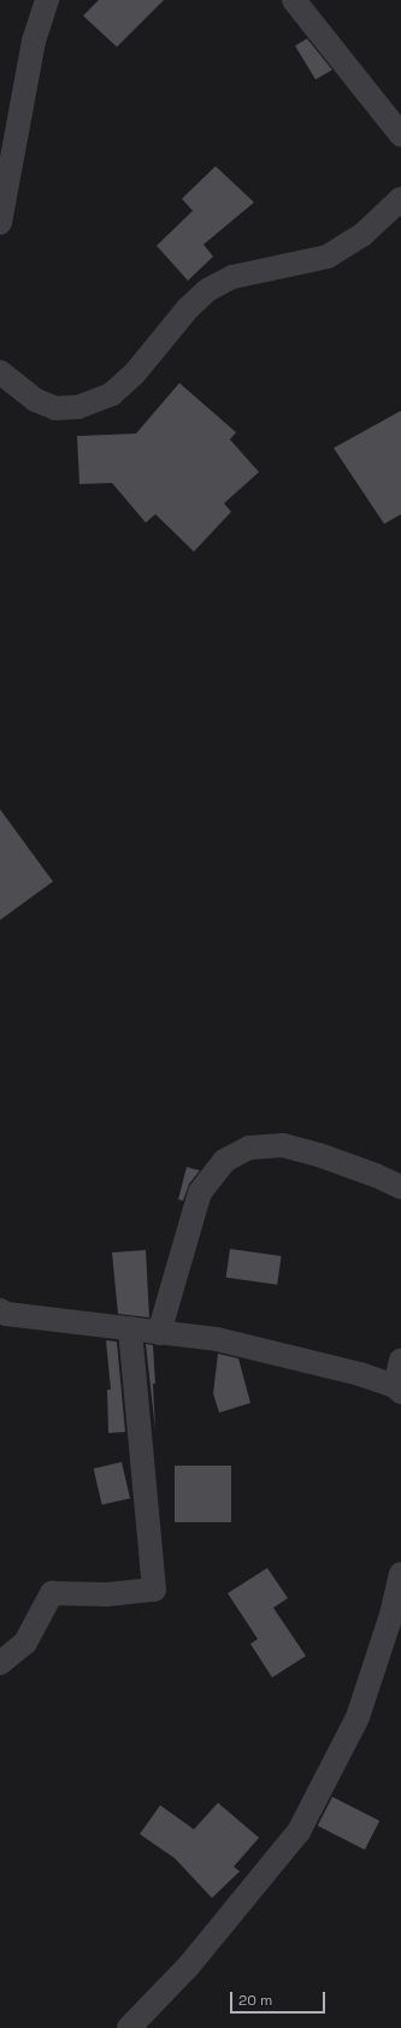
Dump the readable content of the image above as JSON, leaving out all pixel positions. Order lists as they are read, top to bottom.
{
  "scale_bar": "20 m"
}
